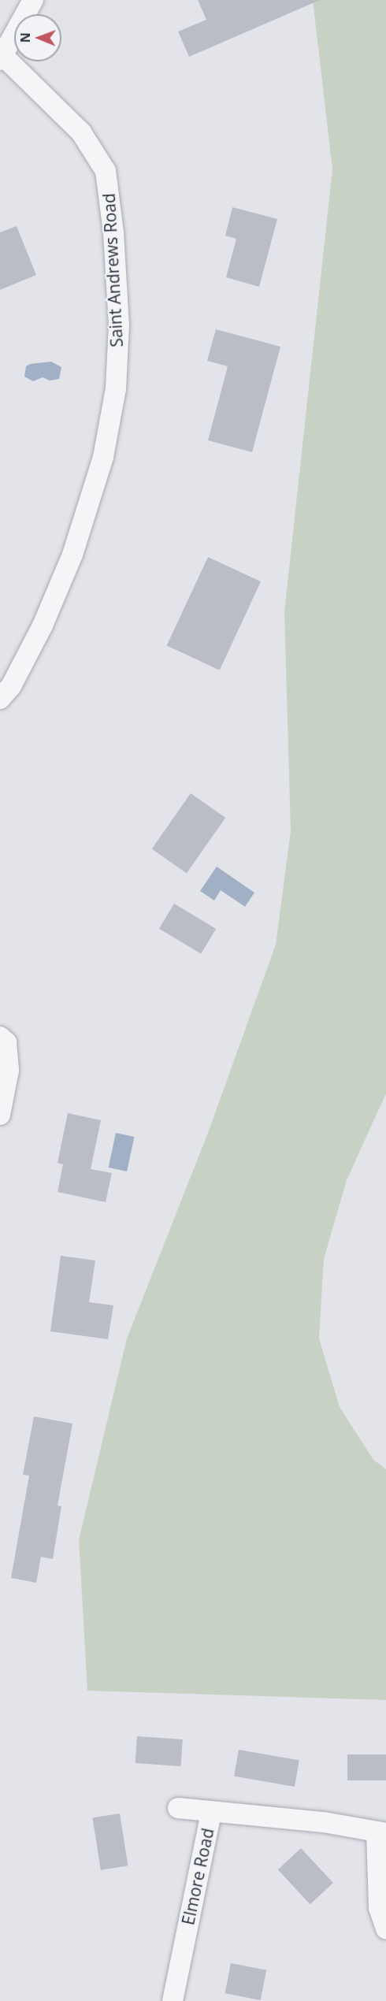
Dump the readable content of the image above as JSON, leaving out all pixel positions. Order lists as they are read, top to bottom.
{
  "streets": {
    "street": ["Saint Andrews Road", "Elmore Road"]
  },
  "north": "left"
}
